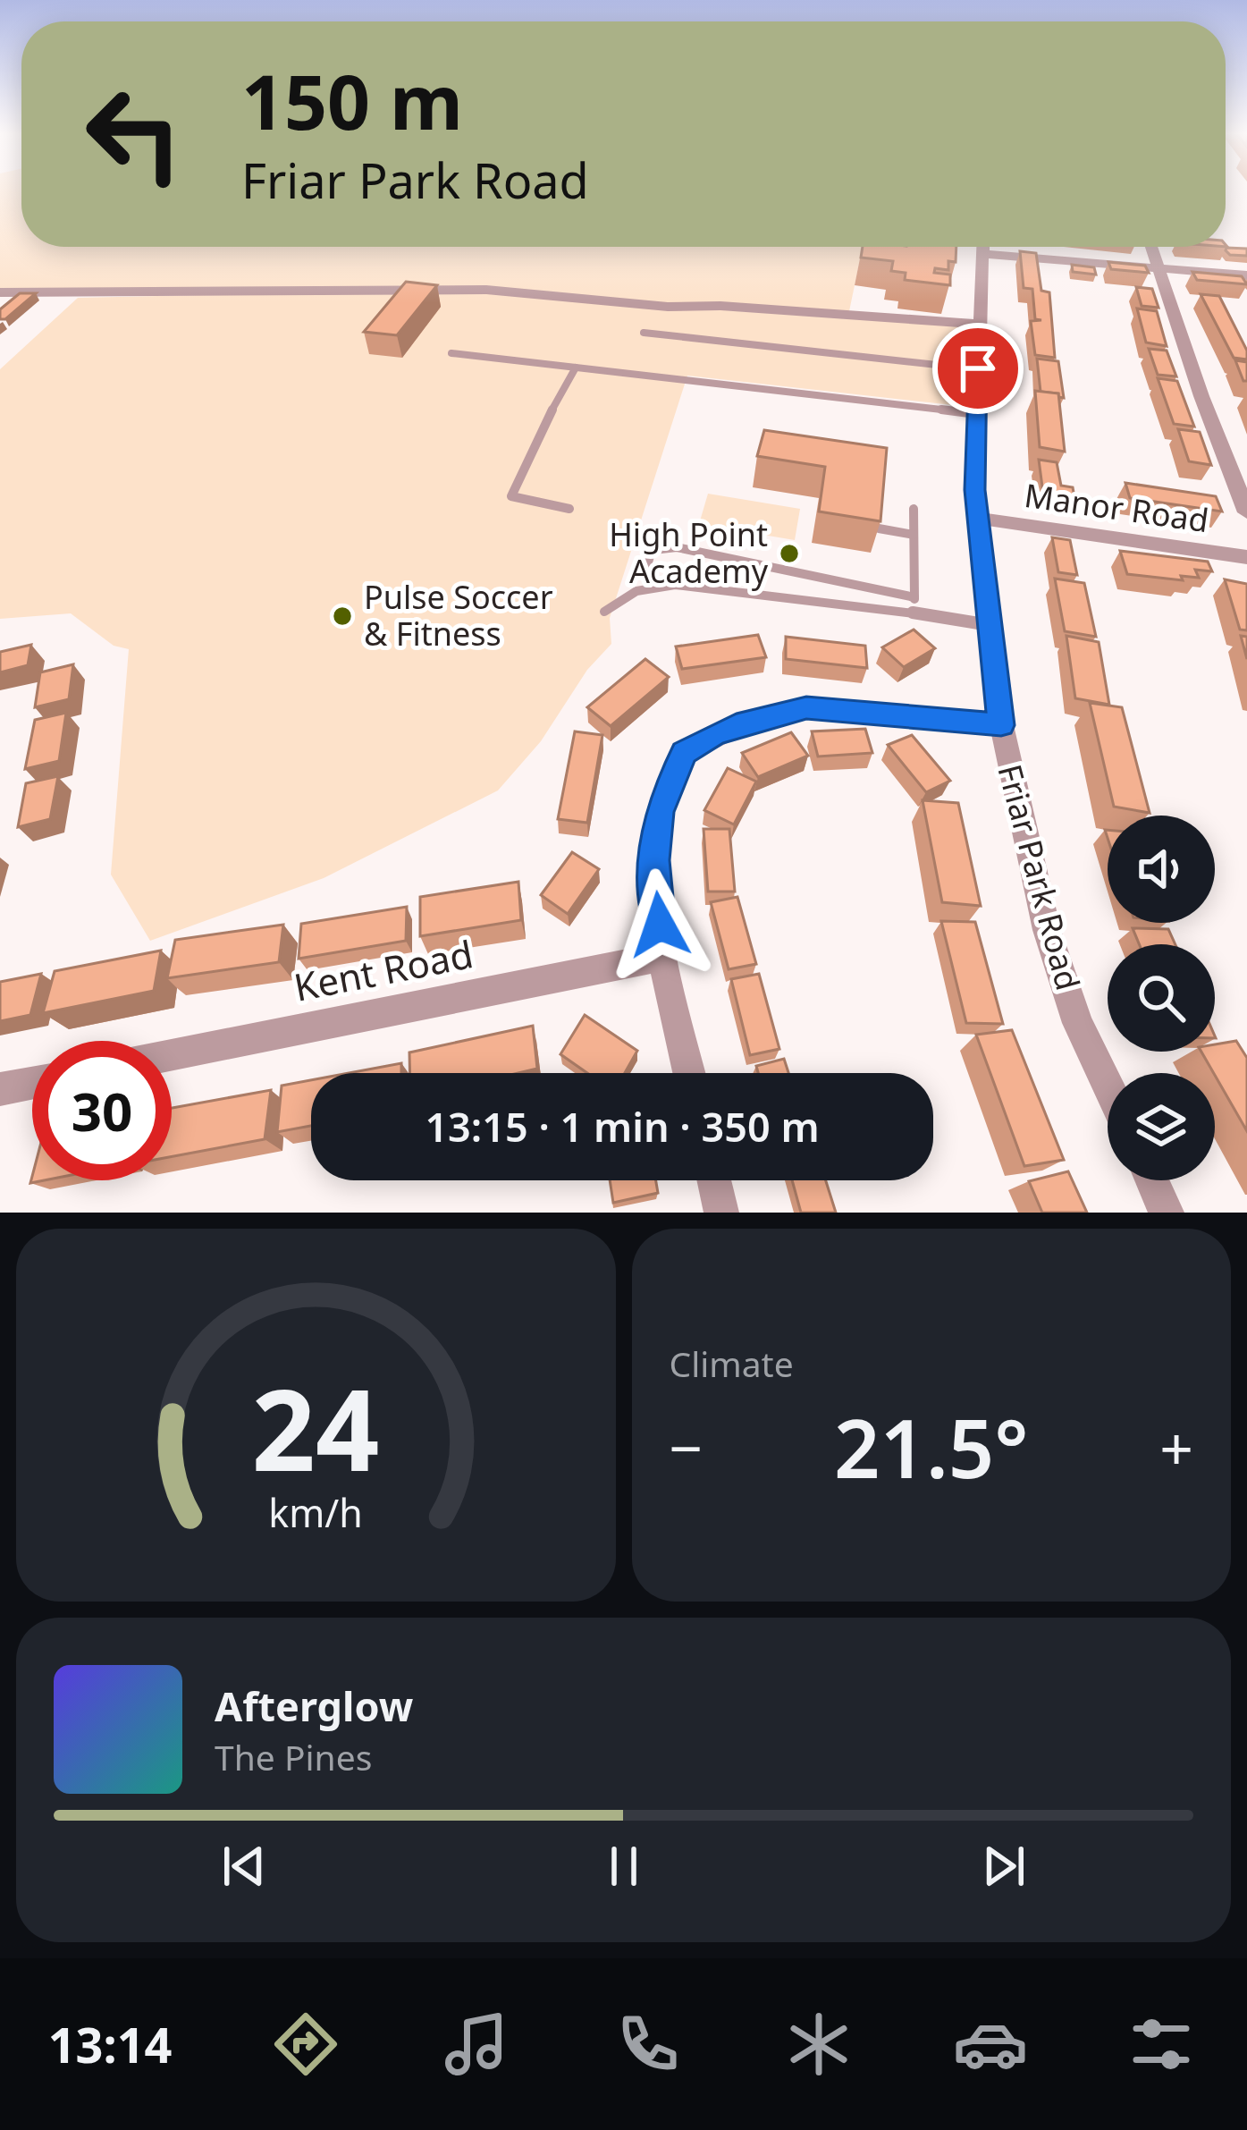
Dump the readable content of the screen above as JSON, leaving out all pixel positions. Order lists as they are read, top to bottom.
{
  "streets": {
    "street": ["Manor Road", "Friar Park Road", "Kent Road"]
  },
  "crossings": [
    ["Manor Road", "Friar Park Road"]
  ],
  "places": ["High Point Academy", "Pulse Soccer & Fitness"],
  "page": {
    "turn": ["150 m", "Friar Park Road"],
    "limit": "30",
    "trip": "13:15 · 1 min · 350 m",
    "tile": "Climate",
    "heat": ["−", "21.5°", "+"],
    "song": ["Afterglow", "The Pines"],
    "tabs": "13:14",
    "gauge": ["24", "km/h"]
  }
}
